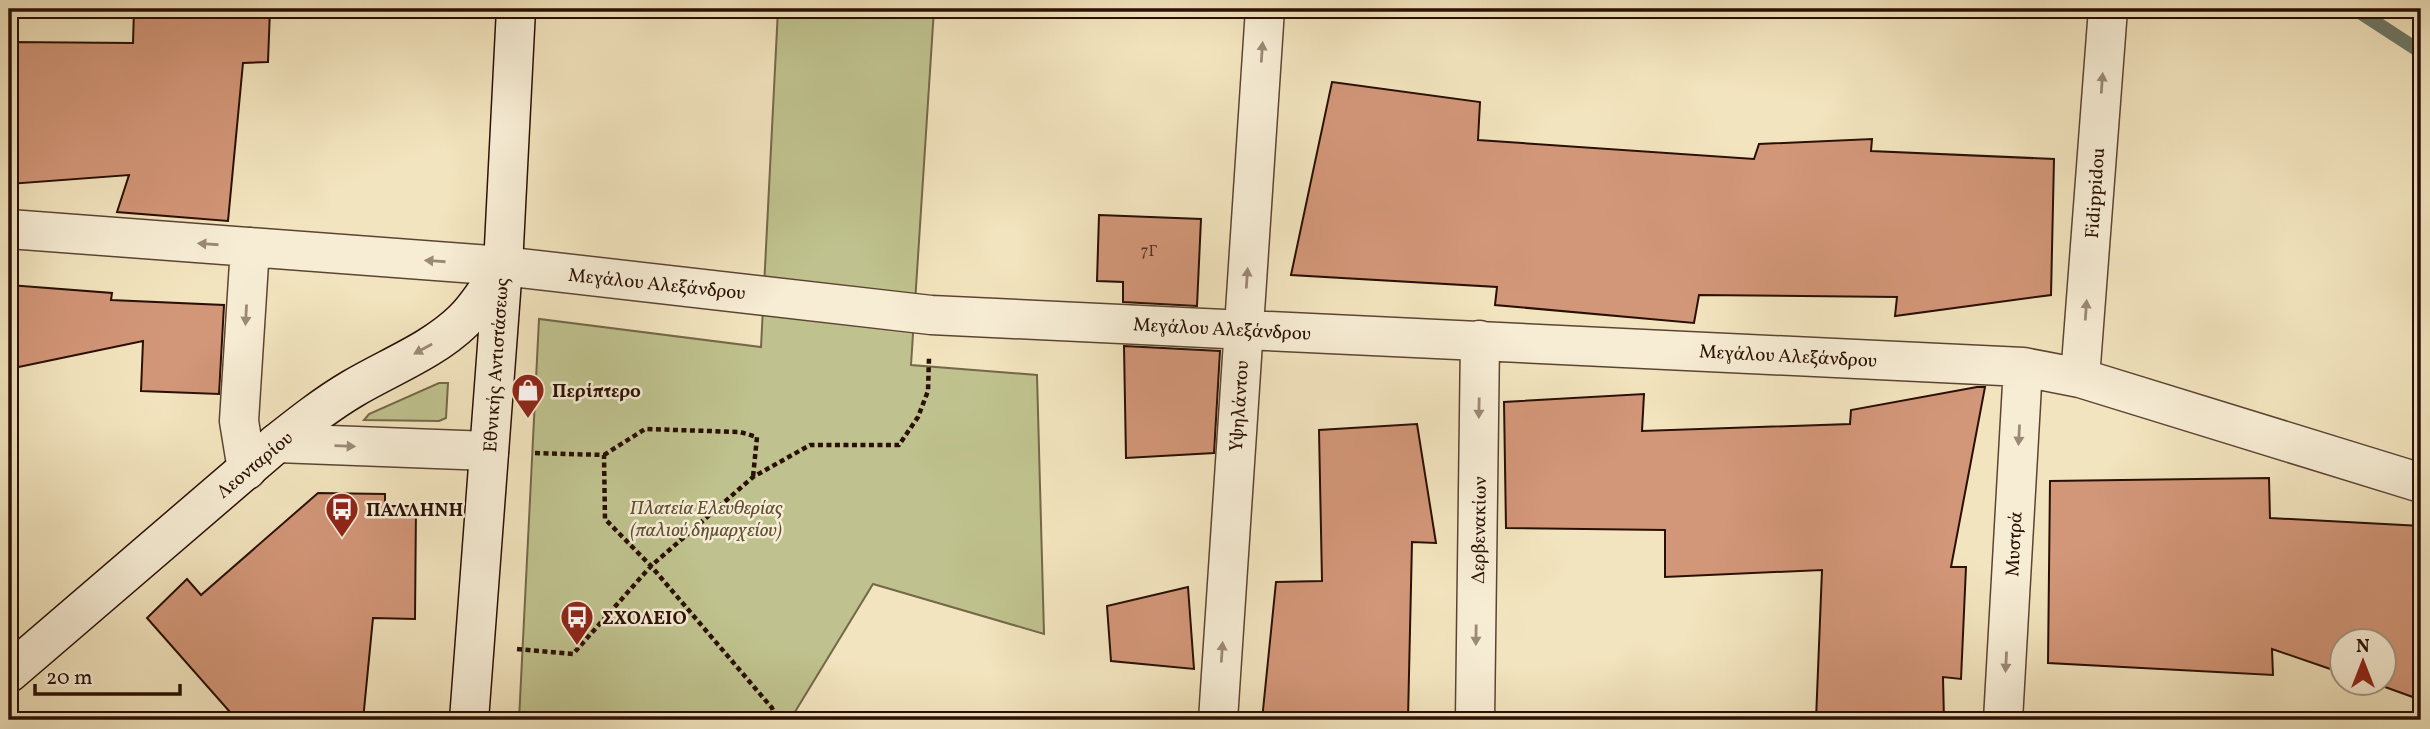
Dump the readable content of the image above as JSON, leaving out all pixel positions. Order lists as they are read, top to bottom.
{
  "streets": {
    "street": [
      "Fidippidou",
      "Μεγάλου Αλεξάνδρου",
      "Εθνικής Αντιστάσεως",
      "Υψηλάντου",
      "Λεονταρίου",
      "Δερβενακίων",
      "Μυστρά"
    ]
  },
  "crossings": [
    ["Fidippidou", "Μεγάλου Αλεξάνδρου"],
    ["Μεγάλου Αλεξάνδρου", "Εθνικής Αντιστάσεως"],
    ["Μεγάλου Αλεξάνδρου", "Υψηλάντου"],
    ["Μεγάλου Αλεξάνδρου", "Λεονταρίου"],
    ["Μεγάλου Αλεξάνδρου", "Δερβενακίων"],
    ["Μεγάλου Αλεξάνδρου", "Μυστρά"],
    ["Εθνικής Αντιστάσεως", "Λεονταρίου"]
  ],
  "one_way": [
    "Fidippidou",
    "Υψηλάντου",
    "Λεονταρίου",
    "Δερβενακίων",
    "Μυστρά"
  ],
  "parks": ["Πλατεία Ελευθερίας (παλιού δημαρχείου)"],
  "places": {
    "shop": ["Περίπτερο"],
    "bus stop": ["ΠΑΛΛΗΝΗ", "ΣΧΟΛΕΙΟ"]
  },
  "house_numbers": ["7Γ"],
  "scale_bar": "20 m",
  "north": "top"
}
